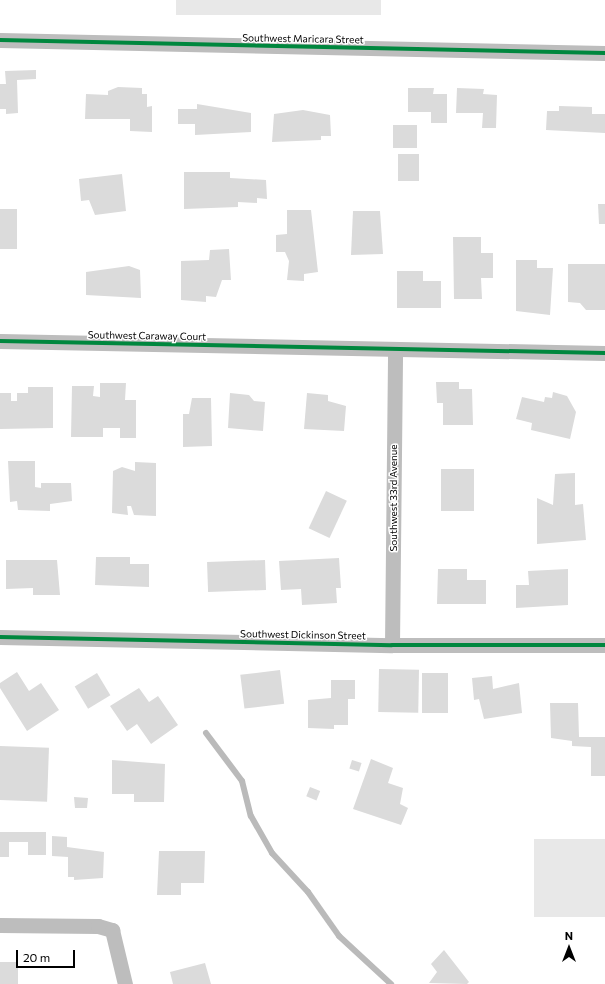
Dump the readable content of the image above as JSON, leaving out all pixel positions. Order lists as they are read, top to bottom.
{
  "streets": {
    "street": [
      "Southwest Maricara Street",
      "Southwest Caraway Court",
      "Southwest 33rd Avenue",
      "Southwest Dickinson Street"
    ]
  },
  "crossings": [
    ["Southwest Caraway Court", "Southwest 33rd Avenue"],
    ["Southwest 33rd Avenue", "Southwest Dickinson Street"]
  ],
  "scale_bar": "20 m",
  "north": "top"
}
